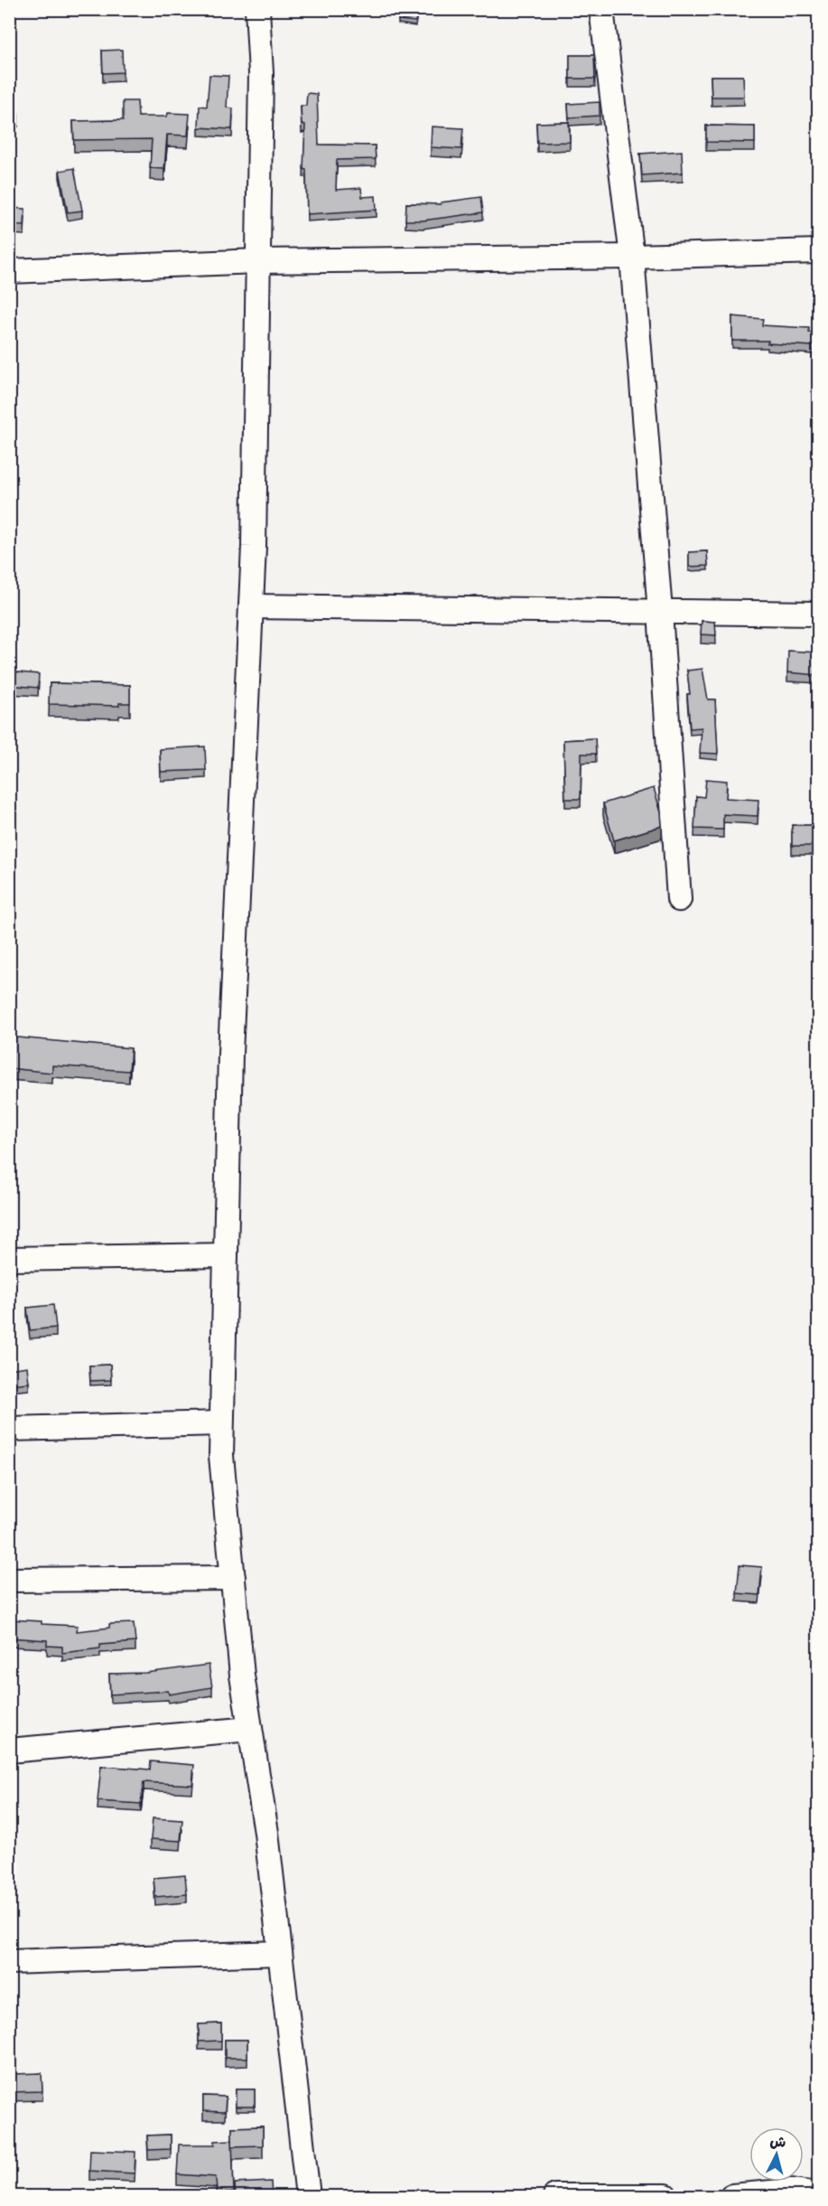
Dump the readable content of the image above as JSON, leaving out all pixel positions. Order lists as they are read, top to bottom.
{
  "north": "top"
}
